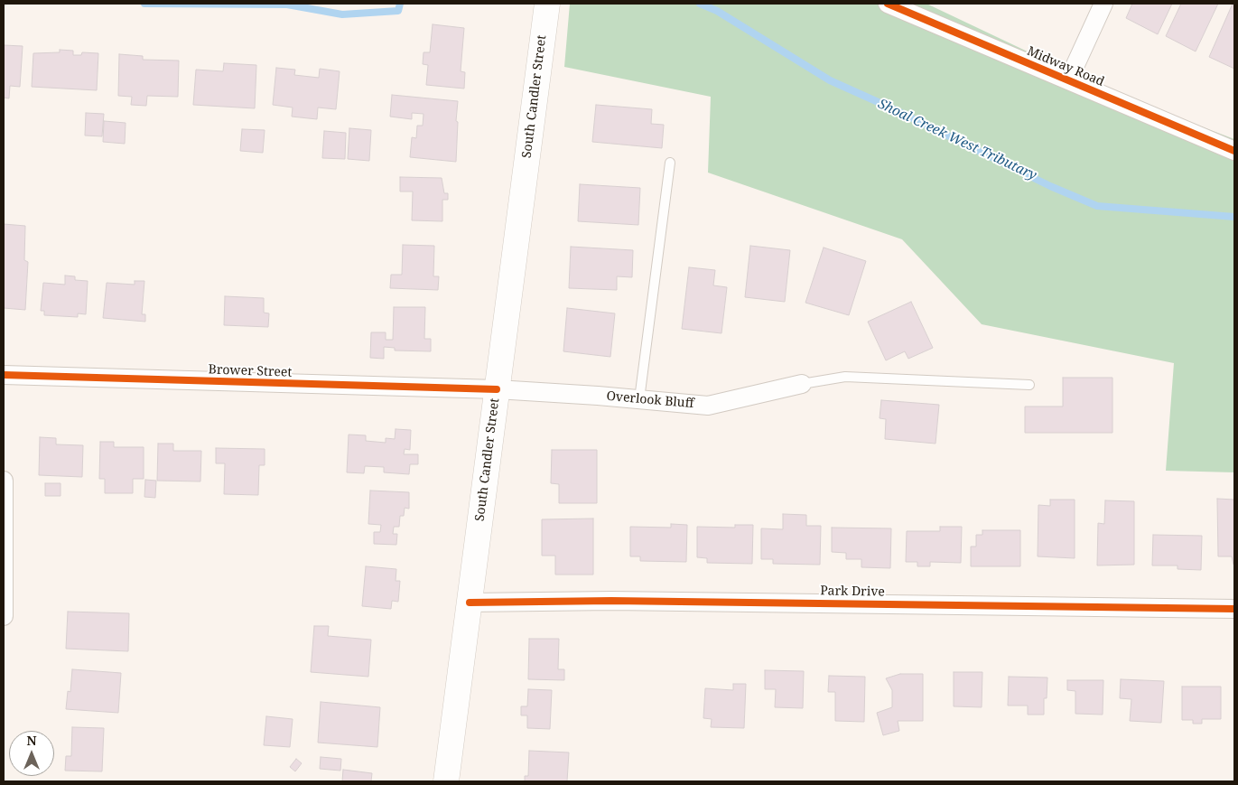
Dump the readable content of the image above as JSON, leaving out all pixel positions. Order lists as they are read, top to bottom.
{
  "streets": {
    "main road": ["South Candler Street"],
    "street": [
      "Midway Road",
      "Brower Street",
      "Overlook Bluff",
      "Park Drive"
    ]
  },
  "crossings": [
    ["South Candler Street", "Brower Street"],
    ["South Candler Street", "Overlook Bluff"],
    ["South Candler Street", "Park Drive"],
    ["Brower Street", "Overlook Bluff"]
  ],
  "water": ["Shoal Creek West Tributary"],
  "north": "top"
}
